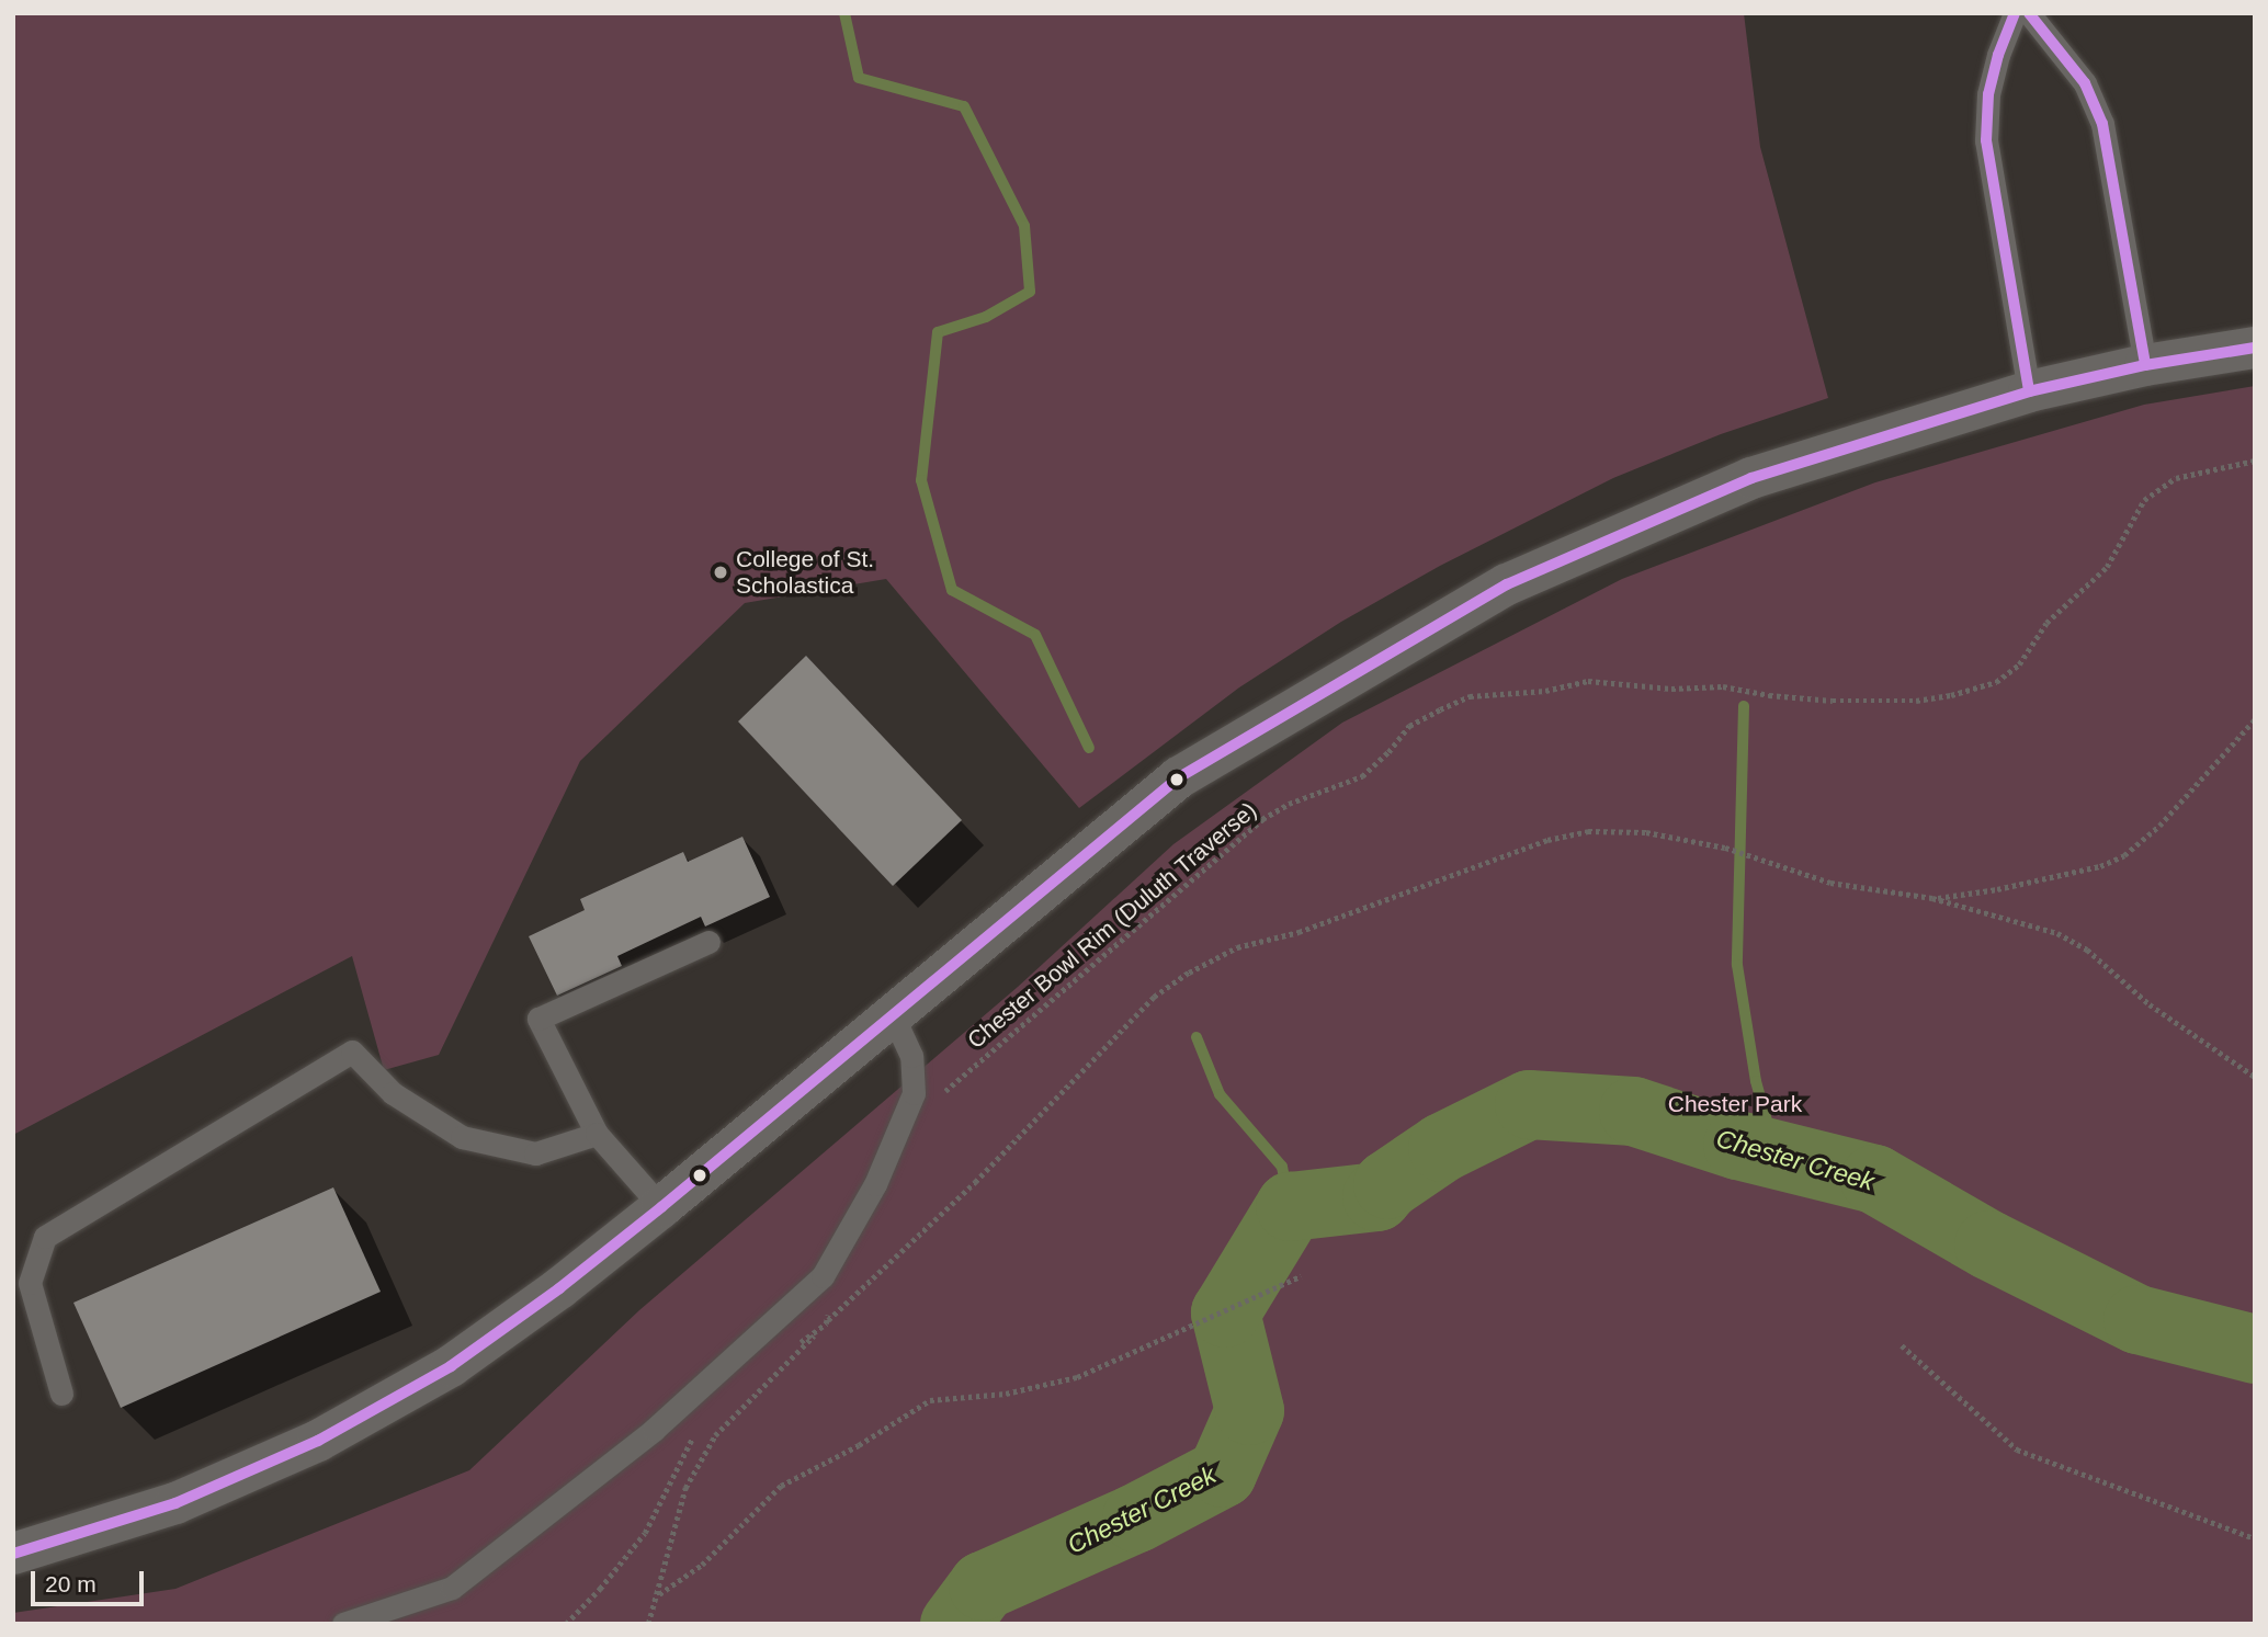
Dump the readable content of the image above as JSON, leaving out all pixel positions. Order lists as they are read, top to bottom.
{
  "streets": {
    "path": ["Chester Bowl Rim (Duluth Traverse)"]
  },
  "water": ["Chester Creek"],
  "parks": ["Chester Park"],
  "places": ["College of St. Scholastica"],
  "scale_bar": "20 m"
}
